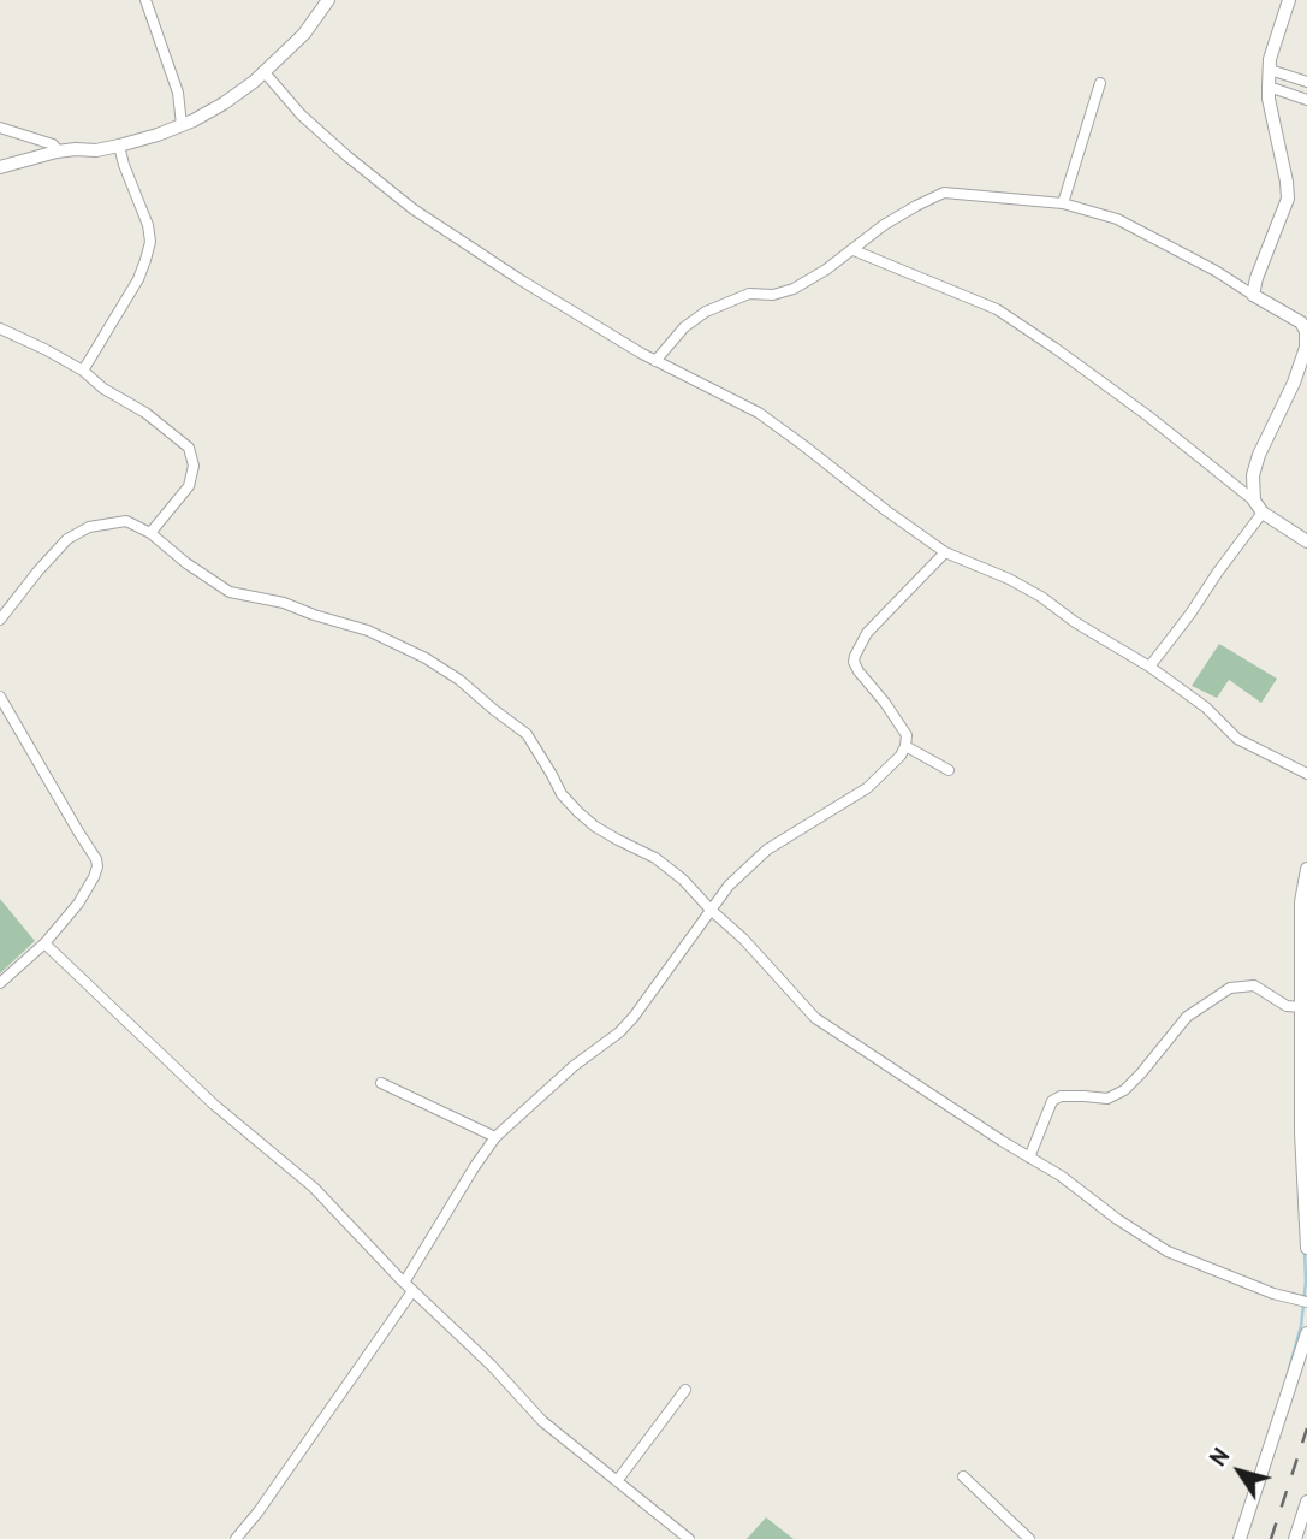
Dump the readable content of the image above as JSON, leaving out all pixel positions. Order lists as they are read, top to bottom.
{
  "north": "top left"
}
